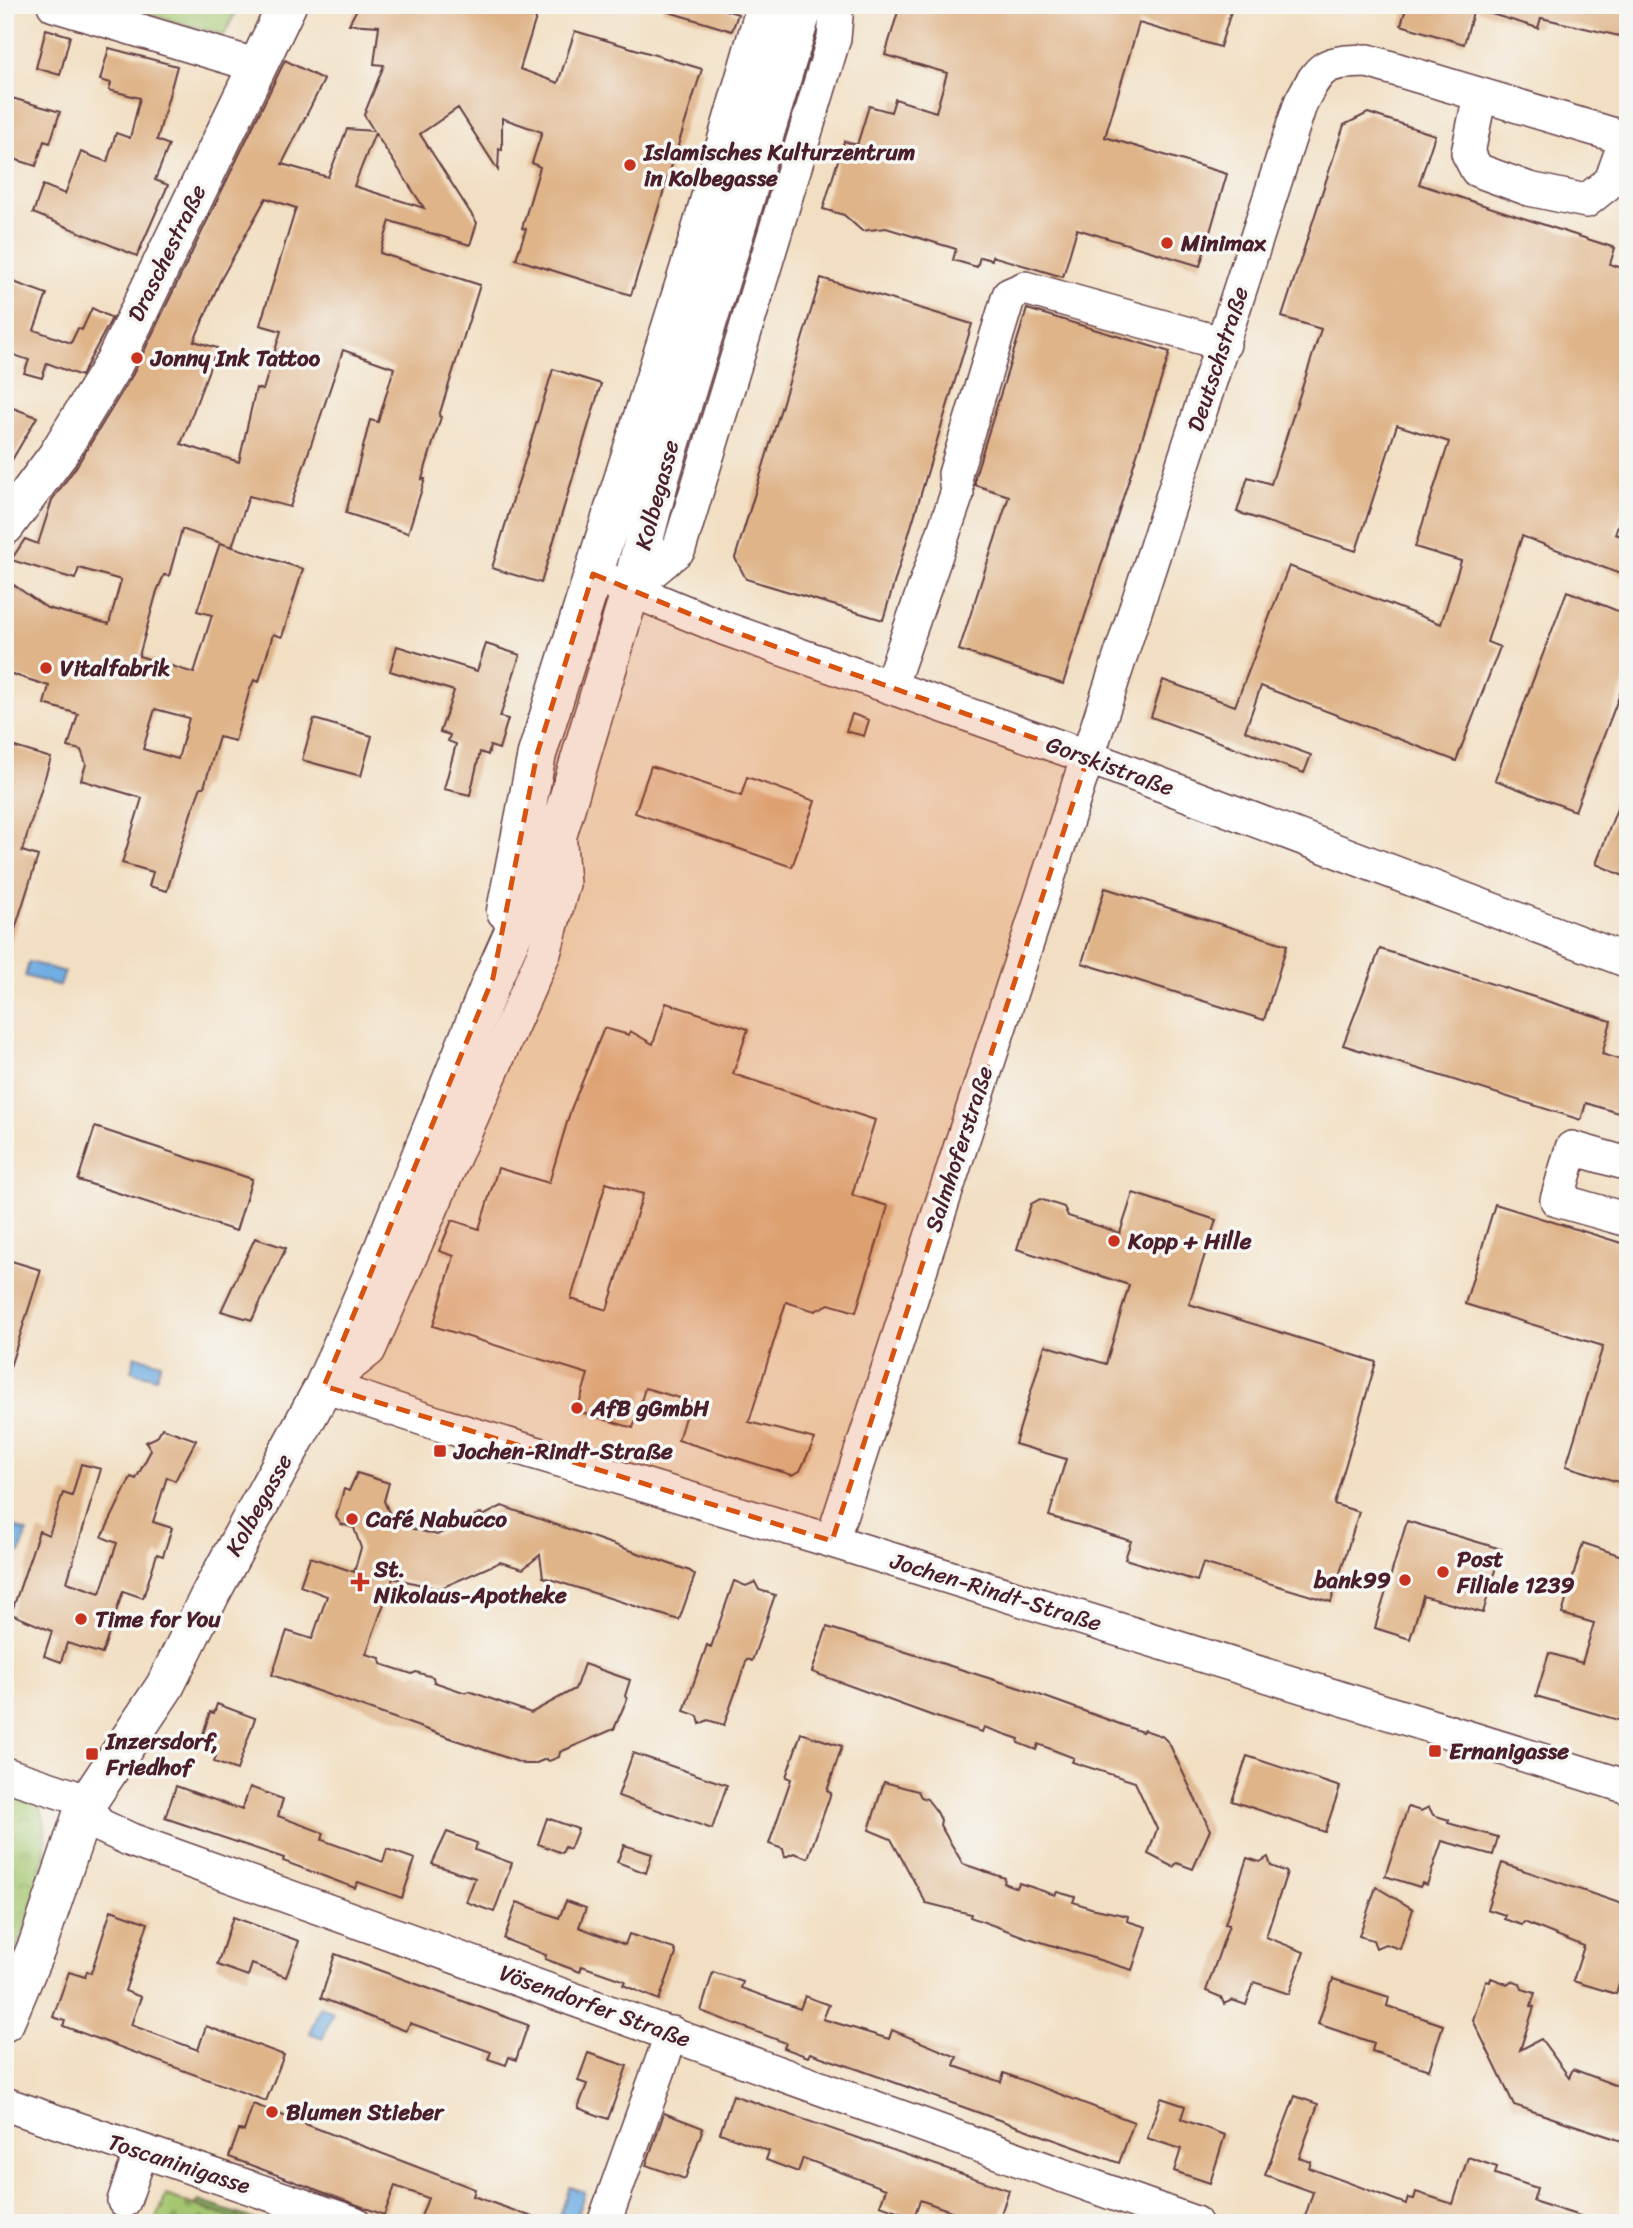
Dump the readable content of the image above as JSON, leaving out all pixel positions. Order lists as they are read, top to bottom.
{
  "streets": {
    "main road": ["Draschestraße", "Kolbegasse"],
    "street": [
      "Deutschstraße",
      "Gorskistraße",
      "Salmhoferstraße",
      "Jochen-Rindt-Straße",
      "Vösendorfer Straße",
      "Toscaninigasse"
    ]
  },
  "crossings": [
    ["Deutschstraße", "Gorskistraße"],
    ["Deutschstraße", "Salmhoferstraße"],
    ["Kolbegasse", "Gorskistraße"],
    ["Kolbegasse", "Jochen-Rindt-Straße"],
    ["Kolbegasse", "Vösendorfer Straße"],
    ["Gorskistraße", "Salmhoferstraße"],
    ["Salmhoferstraße", "Jochen-Rindt-Straße"]
  ],
  "places": {
    "other": [
      "Islamisches Kulturzentrum in Kolbegasse",
      "Minimax",
      "Jonny Ink Tattoo",
      "Vitalfabrik",
      "Kopp + Hille",
      "AfB gGmbH",
      "Café Nabucco",
      "Post Filiale 1239",
      "bank99",
      "Time for You",
      "Blumen Stieber"
    ],
    "transit": ["Jochen-Rindt-Straße", "Ernanigasse", "Inzersdorf, Friedhof"],
    "health": ["St. Nikolaus-Apotheke"]
  }
}
